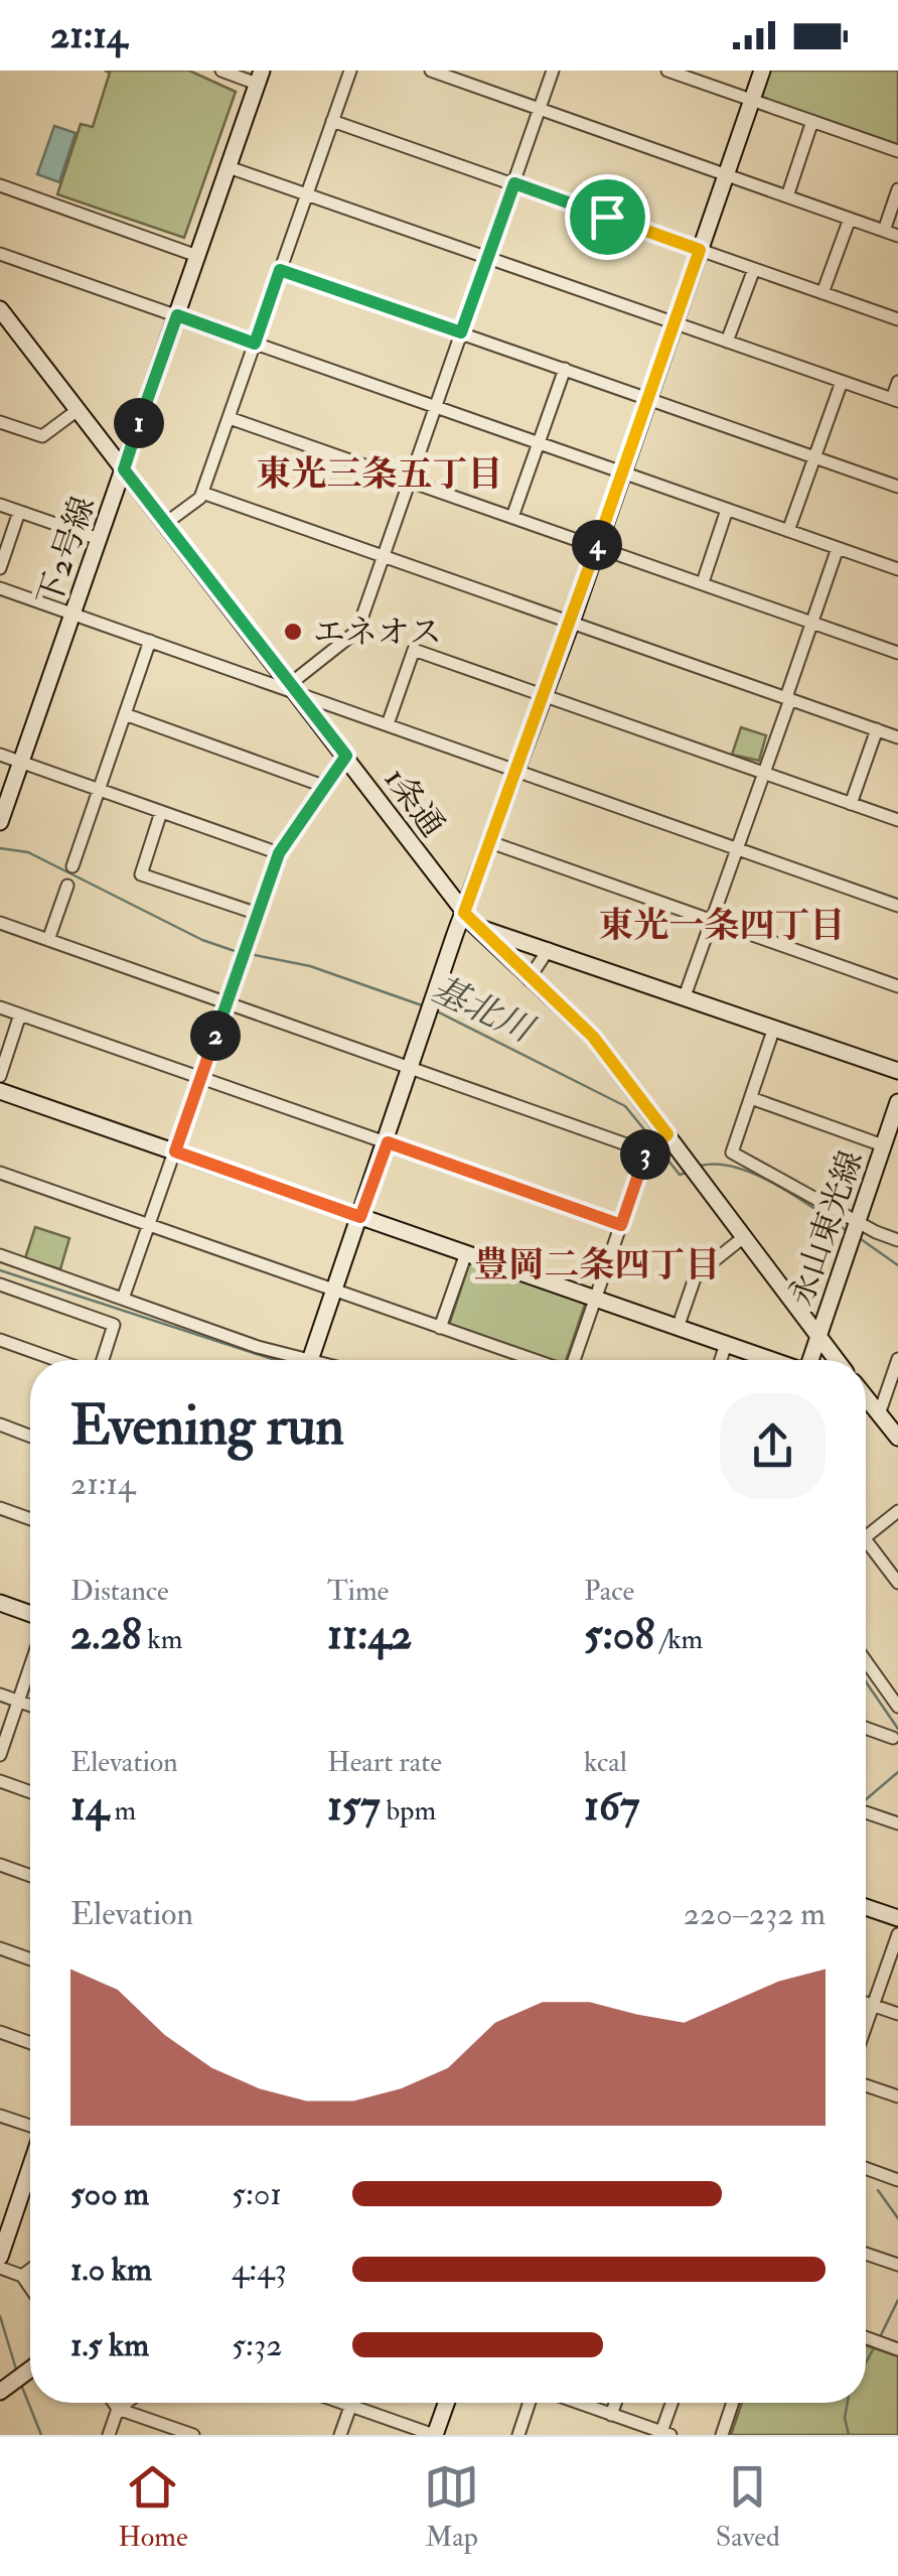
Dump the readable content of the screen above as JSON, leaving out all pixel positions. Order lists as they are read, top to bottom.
{
  "streets": {
    "street": ["下2号線", "1条通", "永山東光線"]
  },
  "crossings": [
    ["下2号線", "1条通"],
    ["1条通", "永山東光線"]
  ],
  "districts": ["東光三条五丁目", "東光一条四丁目", "豊岡二条四丁目"],
  "water": ["基北川"],
  "places": ["エネオス"],
  "page": {
    "status": "21:14",
    "pins": [
      "1",
      "4",
      "2",
      "3"
    ],
    "heading": ["Evening run", "21:14"],
    "stats": [
      ["Distance", "2.28 km"],
      ["Time", "11:42"],
      ["Pace", "5:08 /km"],
      ["Elevation", "14 m"],
      ["Heart rate", "157 bpm"],
      ["kcal", "167"]
    ],
    "chart": ["Elevation", "220–232 m"],
    "list": [
      {
        "name": "500 m",
        "note": "5:01"
      },
      {
        "name": "1.0 km",
        "note": "4:43"
      },
      {
        "name": "1.5 km",
        "note": "5:32"
      }
    ],
    "tabs": ["Home", "Map", "Saved"]
  }
}
